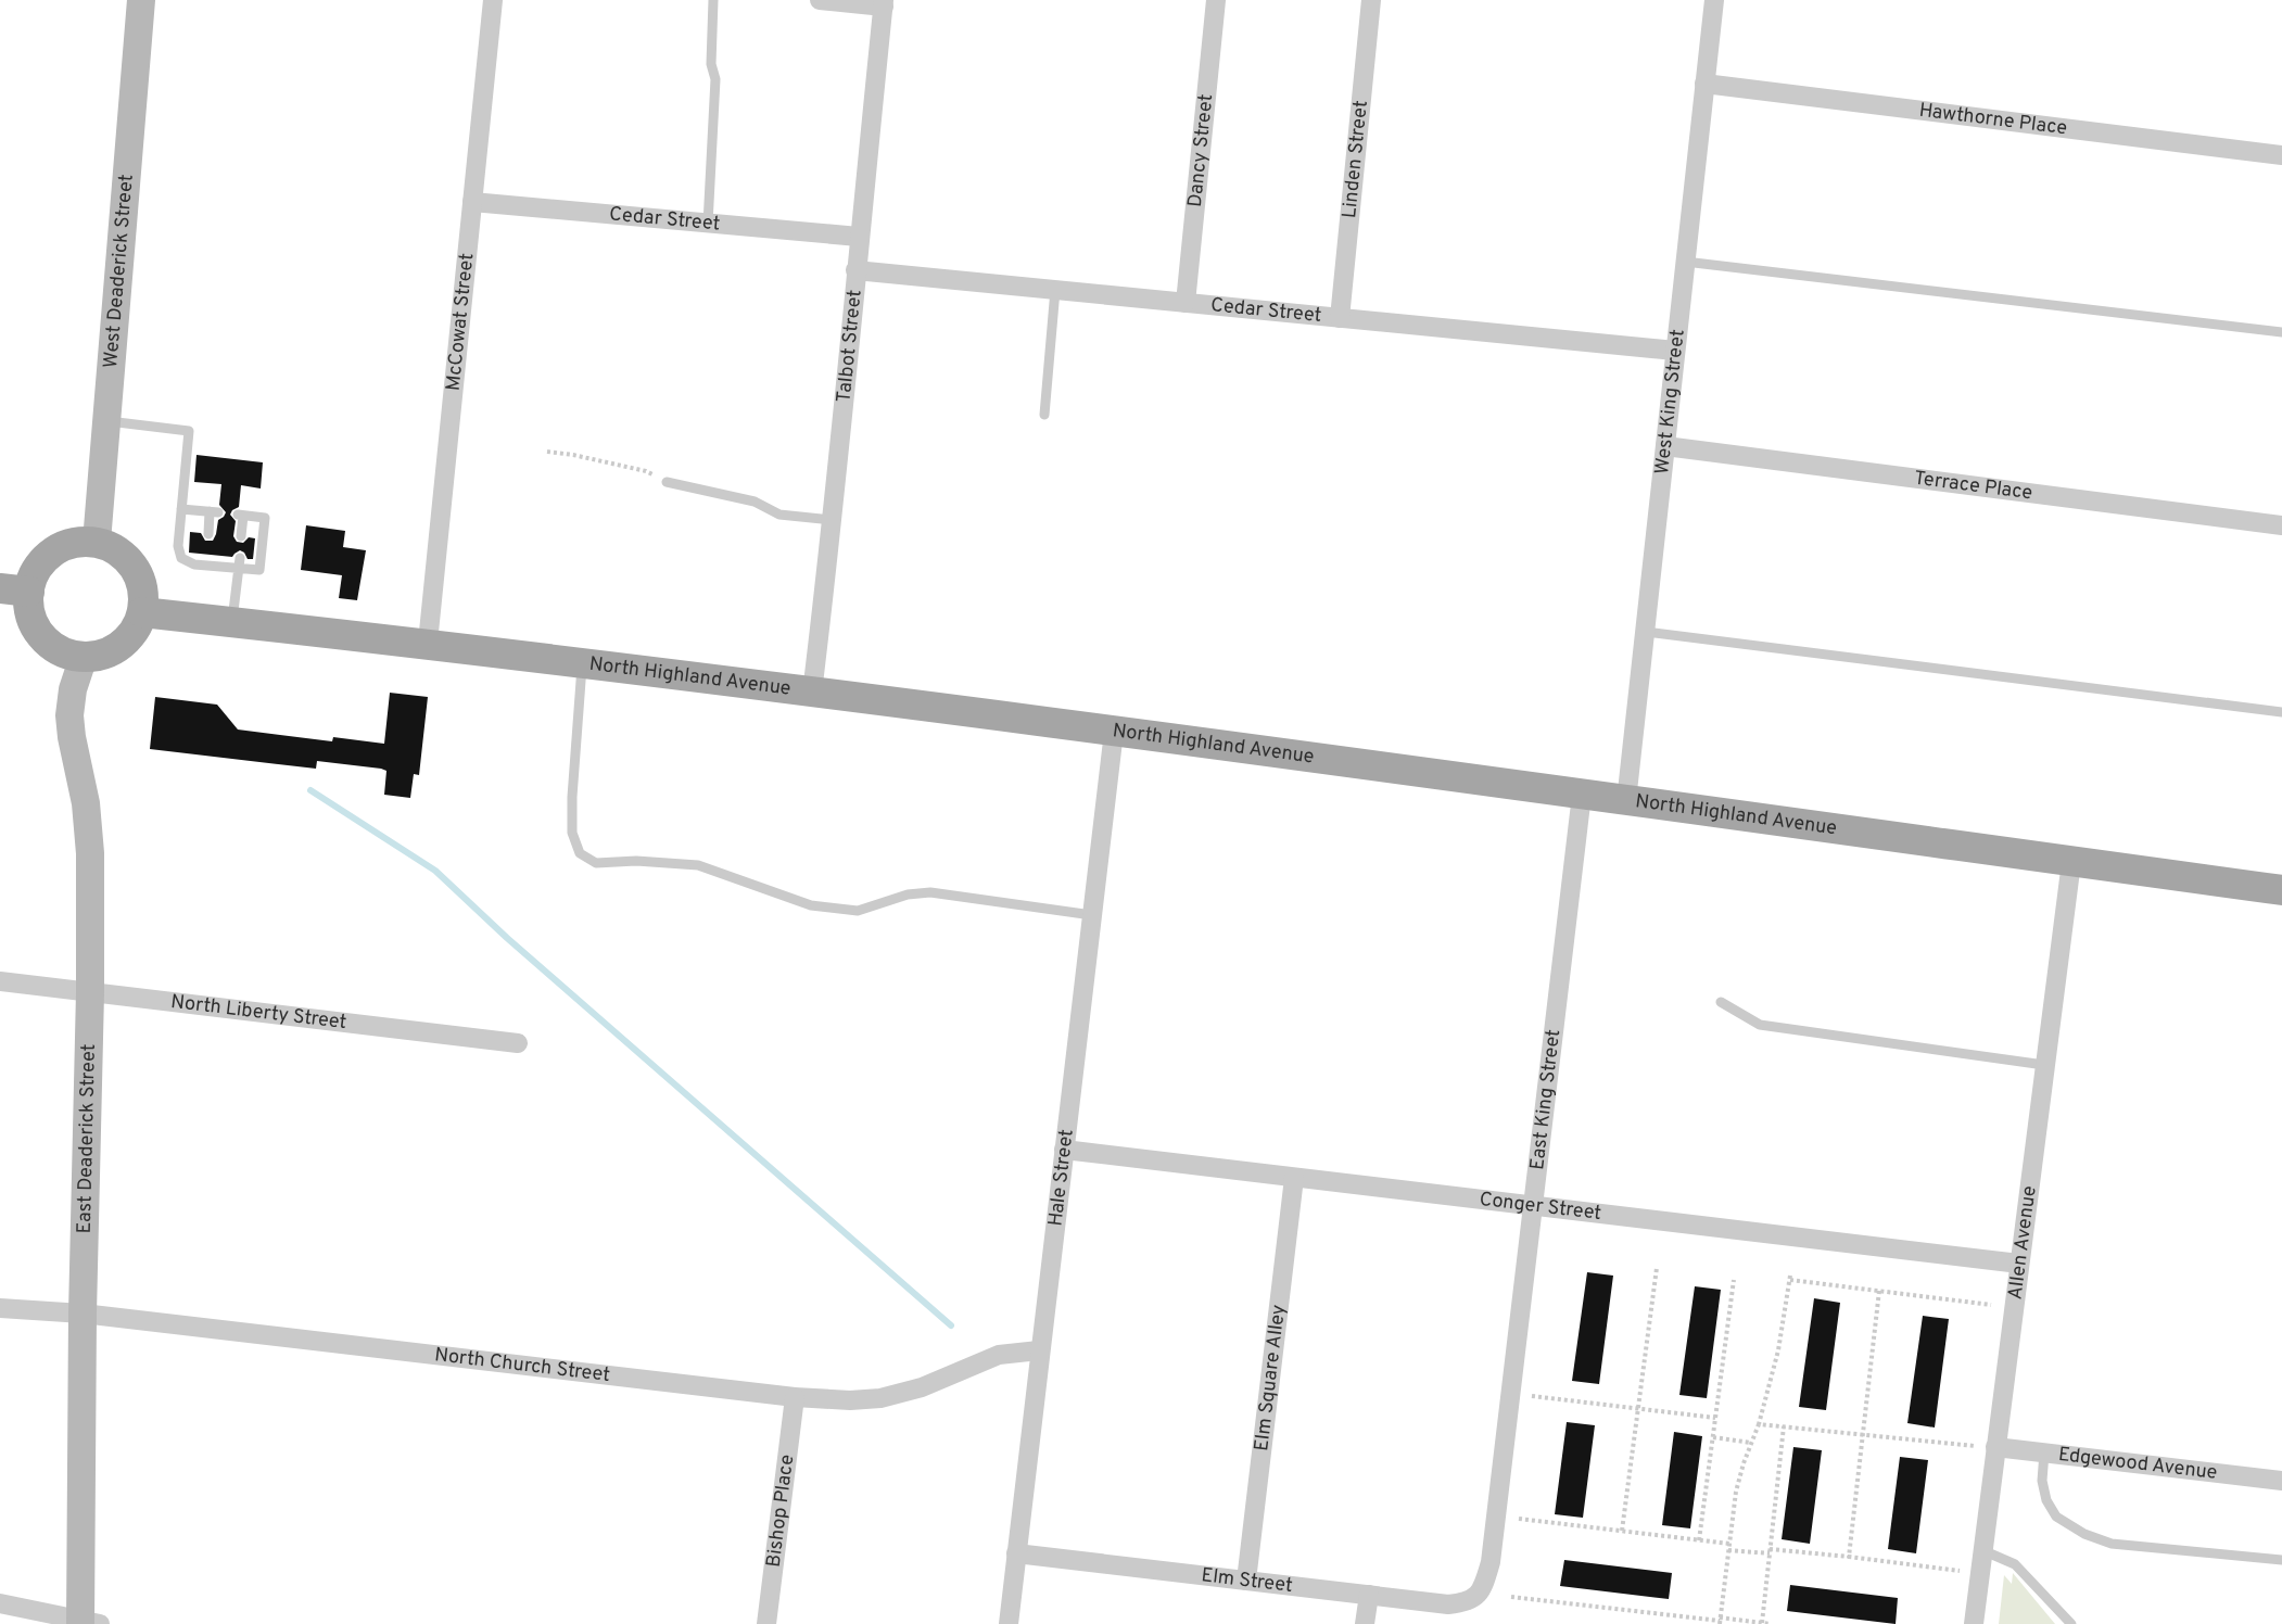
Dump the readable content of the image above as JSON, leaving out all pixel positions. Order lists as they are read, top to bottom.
{
  "streets": {
    "main road": ["North Highland Avenue"],
    "street": [
      "Hawthorne Place",
      "Dancy Street",
      "Linden Street",
      "Cedar Street",
      "West Deaderick Street",
      "McCowat Street",
      "Talbot Street",
      "West King Street",
      "Terrace Place",
      "North Liberty Street",
      "East King Street",
      "East Deaderick Street",
      "Hale Street",
      "Conger Street",
      "Allen Avenue",
      "North Church Street",
      "Elm Square Alley",
      "Edgewood Avenue",
      "Bishop Place",
      "Elm Street"
    ]
  },
  "crossings": [
    ["Hawthorne Place", "West King Street"],
    ["Dancy Street", "Cedar Street"],
    ["Linden Street", "Cedar Street"],
    ["Cedar Street", "McCowat Street"],
    ["Cedar Street", "Talbot Street"],
    ["Cedar Street", "West King Street"],
    ["West Deaderick Street", "North Highland Avenue"],
    ["West Deaderick Street", "East Deaderick Street"],
    ["McCowat Street", "North Highland Avenue"],
    ["Talbot Street", "North Highland Avenue"],
    ["West King Street", "Terrace Place"],
    ["West King Street", "North Highland Avenue"],
    ["North Highland Avenue", "East King Street"],
    ["North Highland Avenue", "East Deaderick Street"],
    ["North Highland Avenue", "Hale Street"],
    ["North Highland Avenue", "Allen Avenue"],
    ["North Liberty Street", "East Deaderick Street"],
    ["East King Street", "Conger Street"],
    ["East King Street", "Elm Street"],
    ["East Deaderick Street", "North Church Street"],
    ["Hale Street", "Conger Street"],
    ["Hale Street", "North Church Street"],
    ["Hale Street", "Elm Street"],
    ["Conger Street", "Allen Avenue"],
    ["Conger Street", "Elm Square Alley"],
    ["Allen Avenue", "Edgewood Avenue"],
    ["North Church Street", "Bishop Place"],
    ["Elm Square Alley", "Elm Street"]
  ]
}
